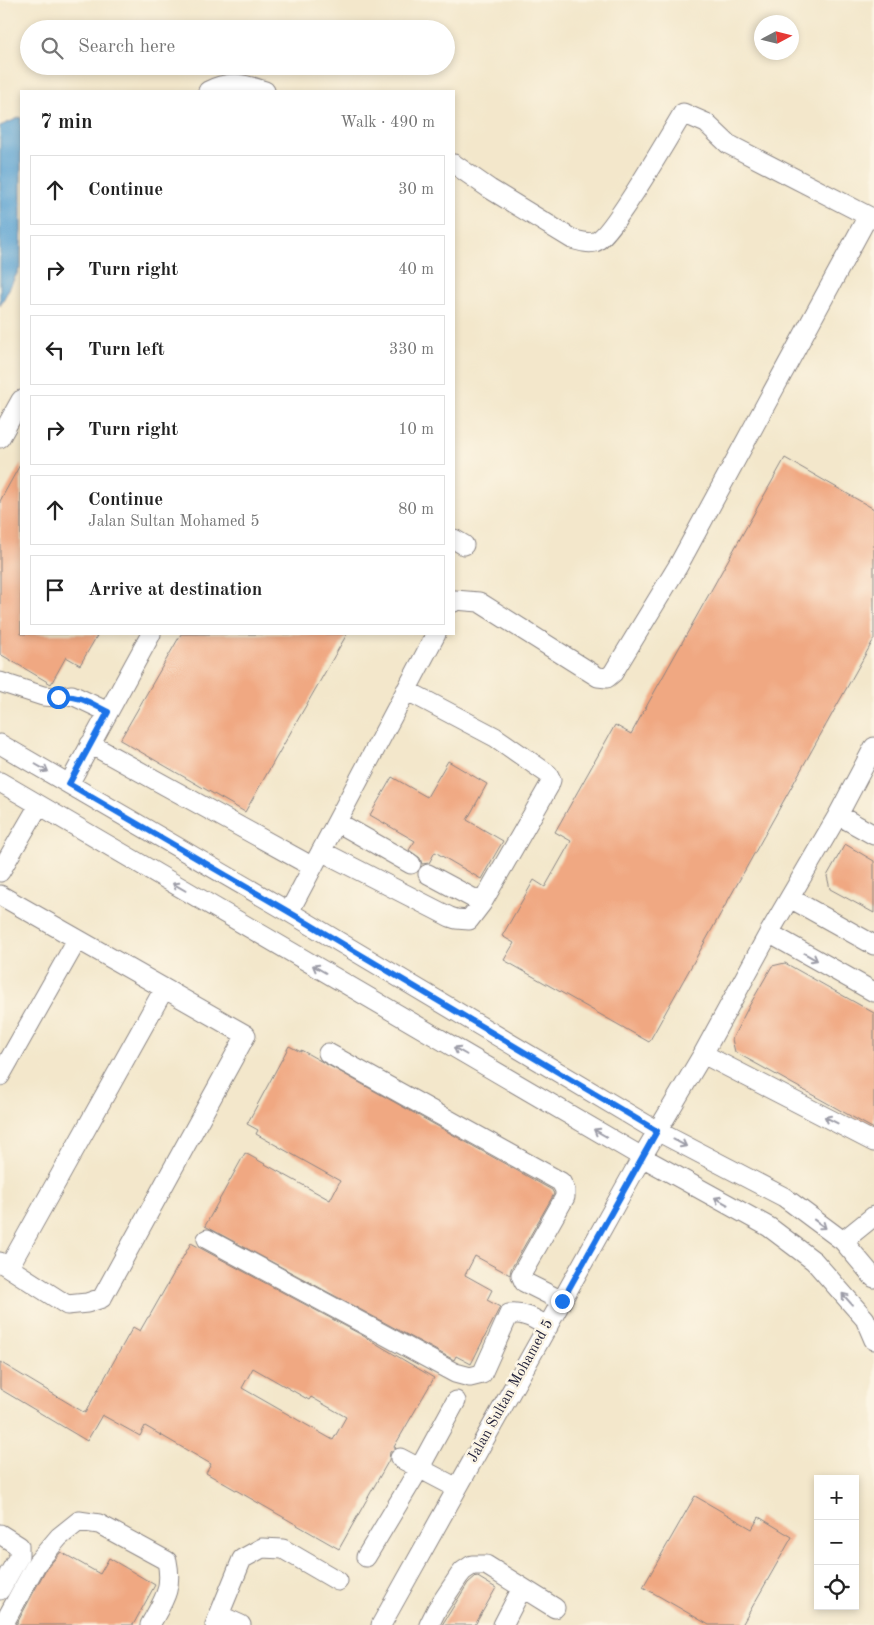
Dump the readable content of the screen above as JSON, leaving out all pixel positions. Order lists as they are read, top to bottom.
{
  "streets": {
    "street": ["Jalan Sultan Mohamed 5"]
  },
  "north": "right",
  "page": {
    "search": "Search here",
    "heading": ["7 min", "Walk · 490 m"],
    "list": [
      ["Continue", "30 m"],
      ["Turn right", "40 m"],
      ["Turn left", "330 m"],
      ["Turn right", "10 m"],
      ["Continue", "Jalan Sultan Mohamed 5", "80 m"],
      "Arrive at destination"
    ],
    "map_buttons": ["+", "−"]
  }
}
